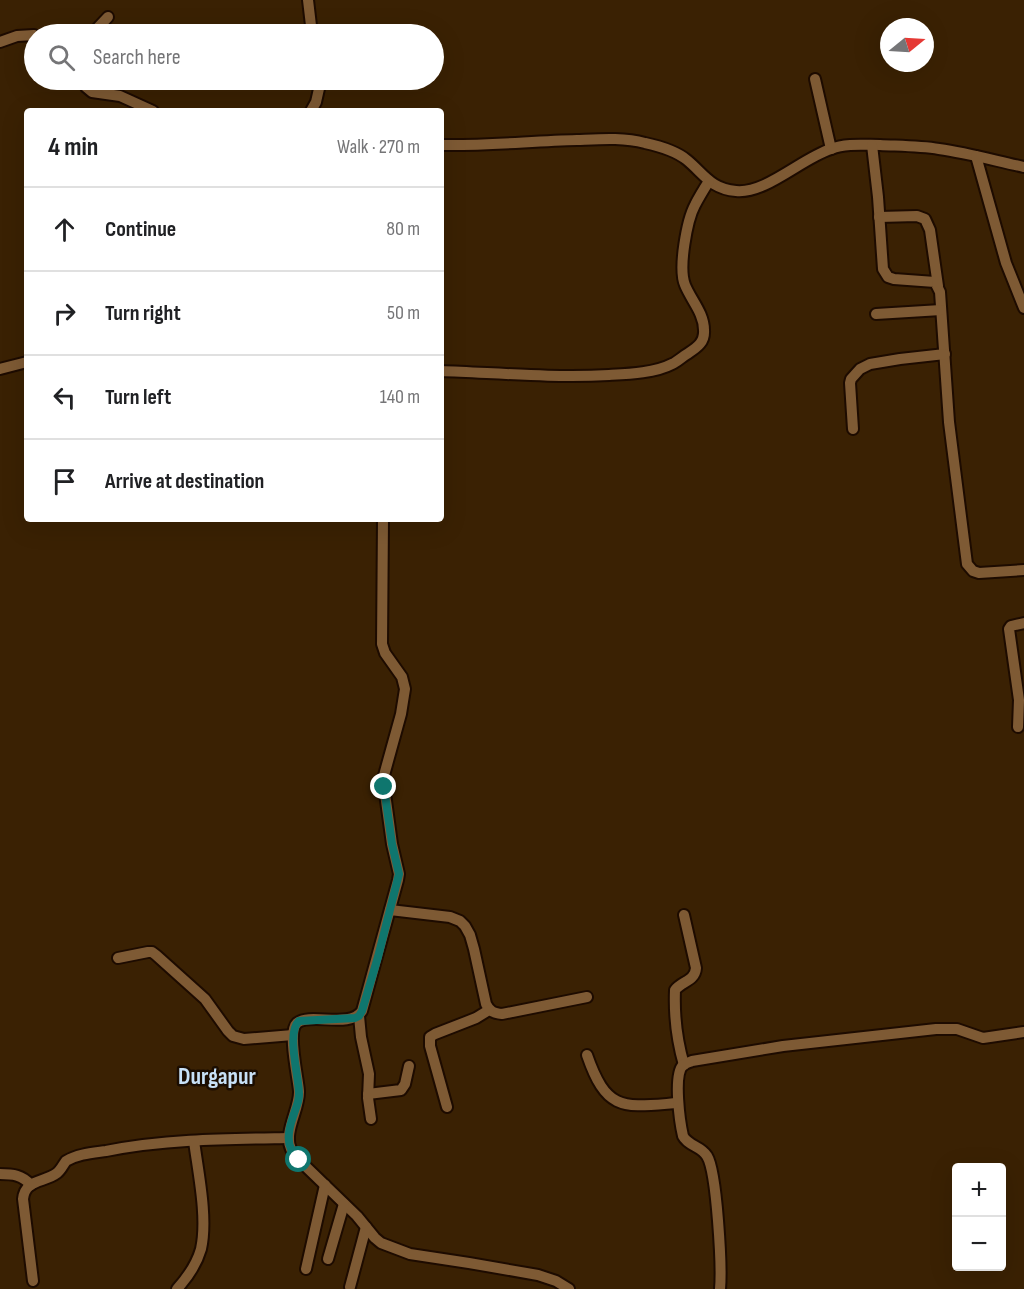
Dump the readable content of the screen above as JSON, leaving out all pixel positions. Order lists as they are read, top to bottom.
{
  "districts": ["Durgapur"],
  "north": "right",
  "page": {
    "search": "Search here",
    "heading": ["4 min", "Walk · 270 m"],
    "list": [
      ["Continue", "80 m"],
      ["Turn right", "50 m"],
      ["Turn left", "140 m"],
      "Arrive at destination"
    ],
    "map_buttons": ["+", "−"]
  }
}
